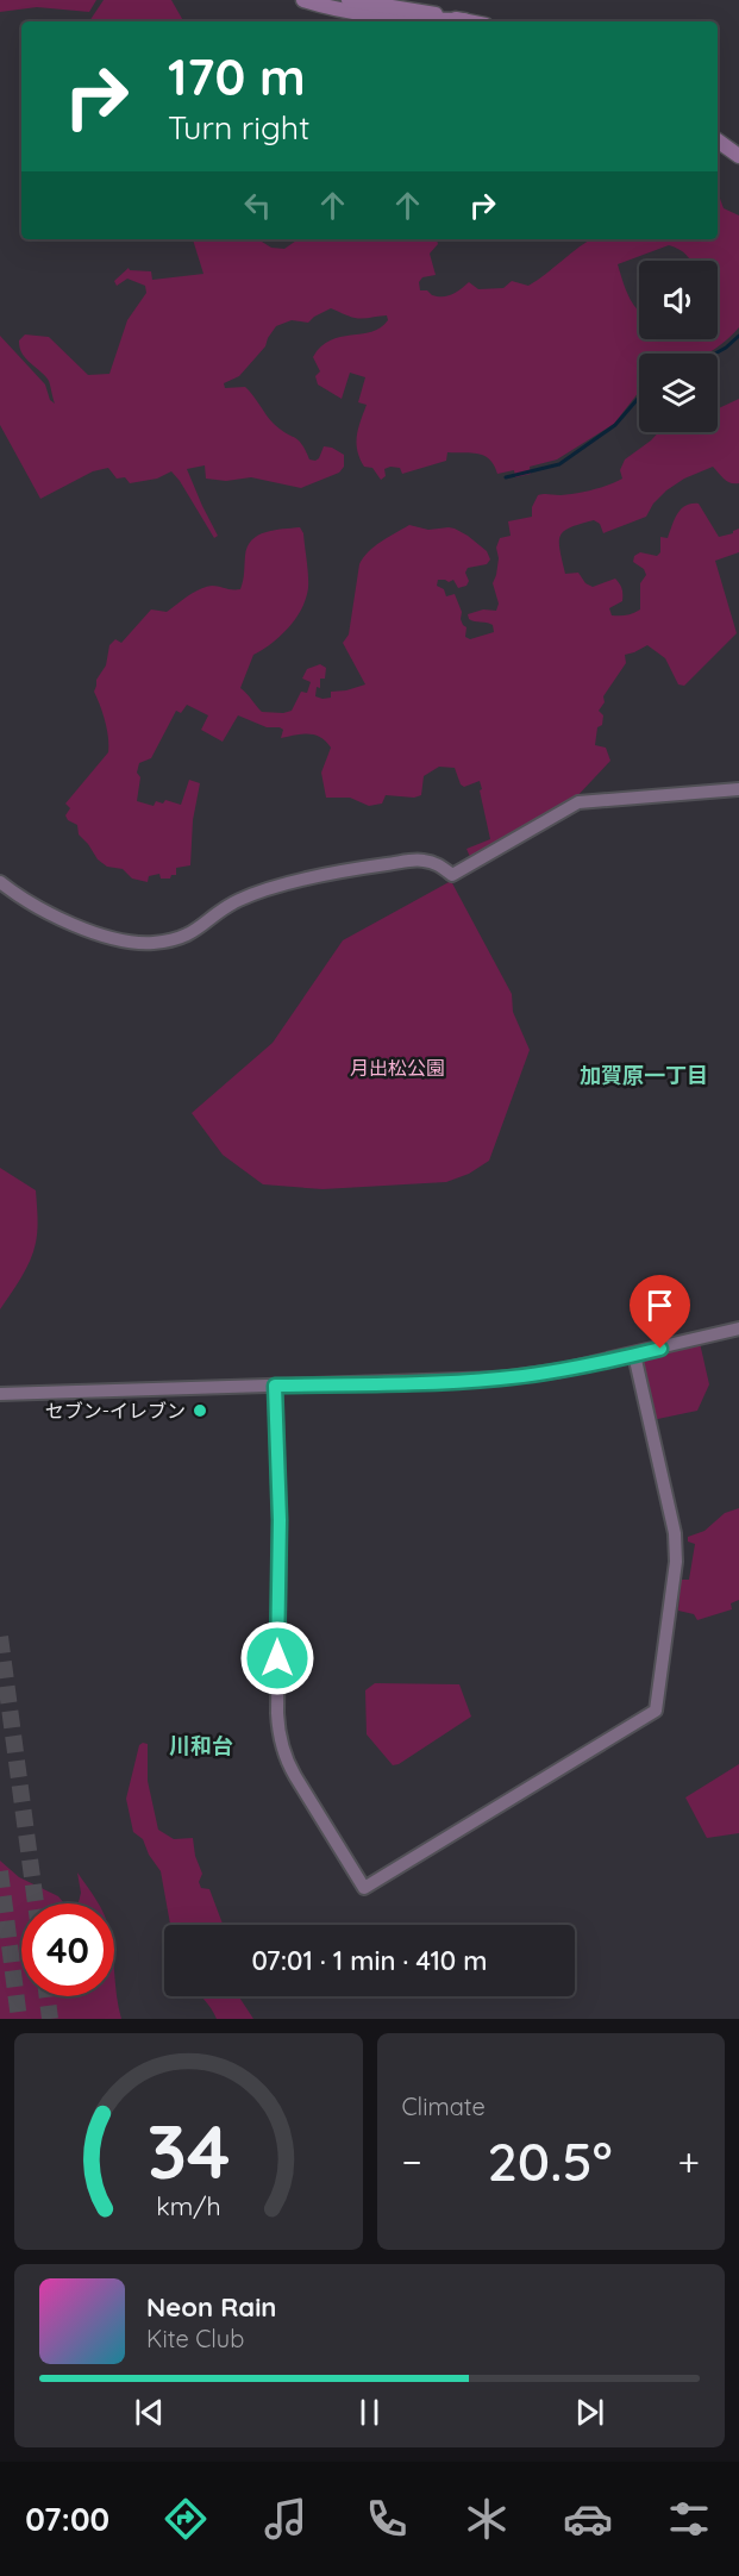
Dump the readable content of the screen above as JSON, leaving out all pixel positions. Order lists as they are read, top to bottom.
{
  "districts": ["加賀原一丁目", "川和台"],
  "parks": ["月出松公園"],
  "places": ["セブン-イレブン"],
  "page": {
    "turn": ["170 m", "Turn right"],
    "limit": "40",
    "trip": "07:01 · 1 min · 410 m",
    "tile": "Climate",
    "heat": ["−", "20.5°", "+"],
    "song": ["Neon Rain", "Kite Club"],
    "tabs": "07:00",
    "gauge": ["34", "km/h"]
  }
}
